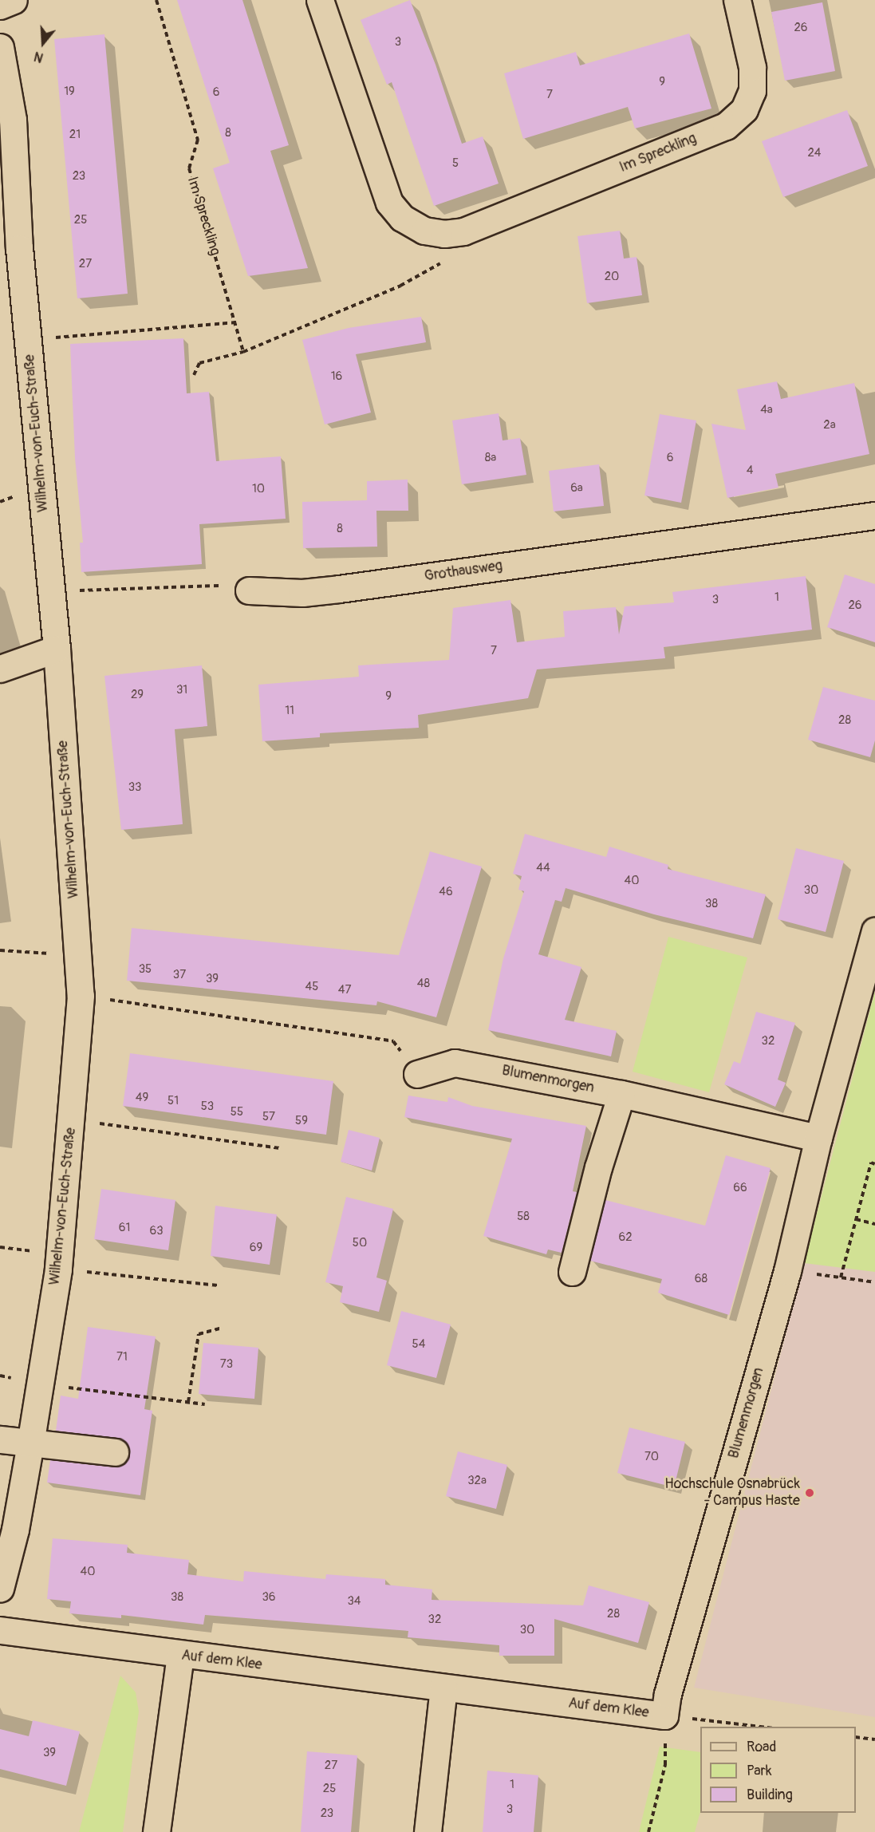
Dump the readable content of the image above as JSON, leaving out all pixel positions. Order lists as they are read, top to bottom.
{
  "streets": {
    "street": [
      "Im Spreckling",
      "Wilhelm-von-Euch-Straße",
      "Grothausweg",
      "Blumenmorgen",
      "Auf dem Klee"
    ]
  },
  "crossings": [
    ["Blumenmorgen", "Auf dem Klee"]
  ],
  "places": ["Hochschule Osnabrück - Campus Haste"],
  "house_numbers": [
    "26",
    "3",
    "9",
    "19",
    "6",
    "7",
    "8",
    "21",
    "24",
    "5",
    "23",
    "25",
    "27",
    "20",
    "16",
    "4a",
    "2a",
    "8a",
    "6",
    "4",
    "6a",
    "10",
    "8",
    "1",
    "3",
    "26",
    "7",
    "31",
    "29",
    "9",
    "11",
    "28",
    "33",
    "44",
    "40",
    "30",
    "46",
    "38",
    "35",
    "37",
    "39",
    "48",
    "45",
    "47",
    "32",
    "49",
    "51",
    "53",
    "55",
    "57",
    "59",
    "66",
    "58",
    "61",
    "63",
    "62",
    "50",
    "69",
    "68",
    "54",
    "71",
    "73",
    "70",
    "32a",
    "40",
    "38",
    "36",
    "34",
    "28",
    "32",
    "30",
    "39",
    "27",
    "1",
    "25",
    "3",
    "23"
  ],
  "legend": ["Road", "Park", "Building"],
  "north": "bottom"
}
